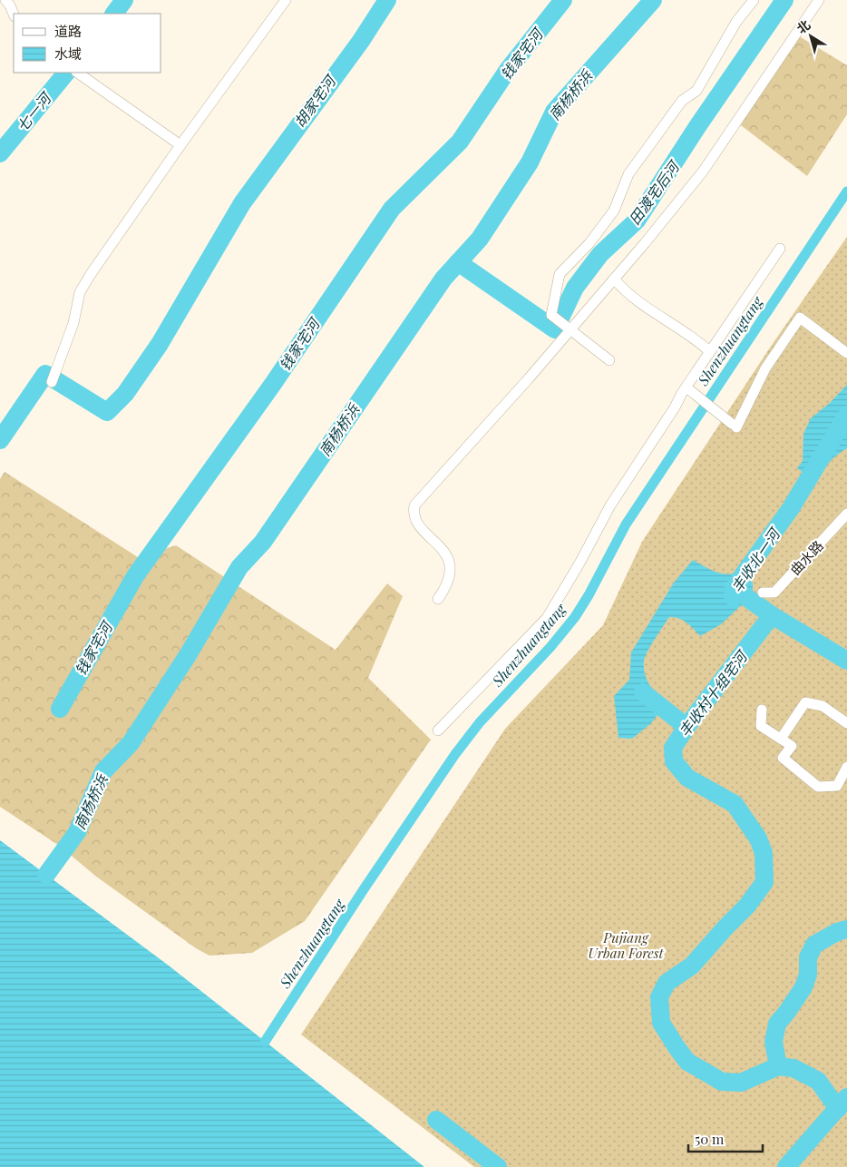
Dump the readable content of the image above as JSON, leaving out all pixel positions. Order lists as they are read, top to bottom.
{
  "streets": {
    "street": ["曲水路"]
  },
  "water": [
    "钱家宅河",
    "南杨桥浜",
    "胡家宅河",
    "七一河",
    "田渡宅后河",
    "Shenzhuangtang",
    "丰收北一河",
    "丰收村十组宅河"
  ],
  "parks": ["Pujiang Urban Forest"],
  "legend": ["道路", "水域"],
  "scale_bar": "50 m",
  "north": "top left"
}
